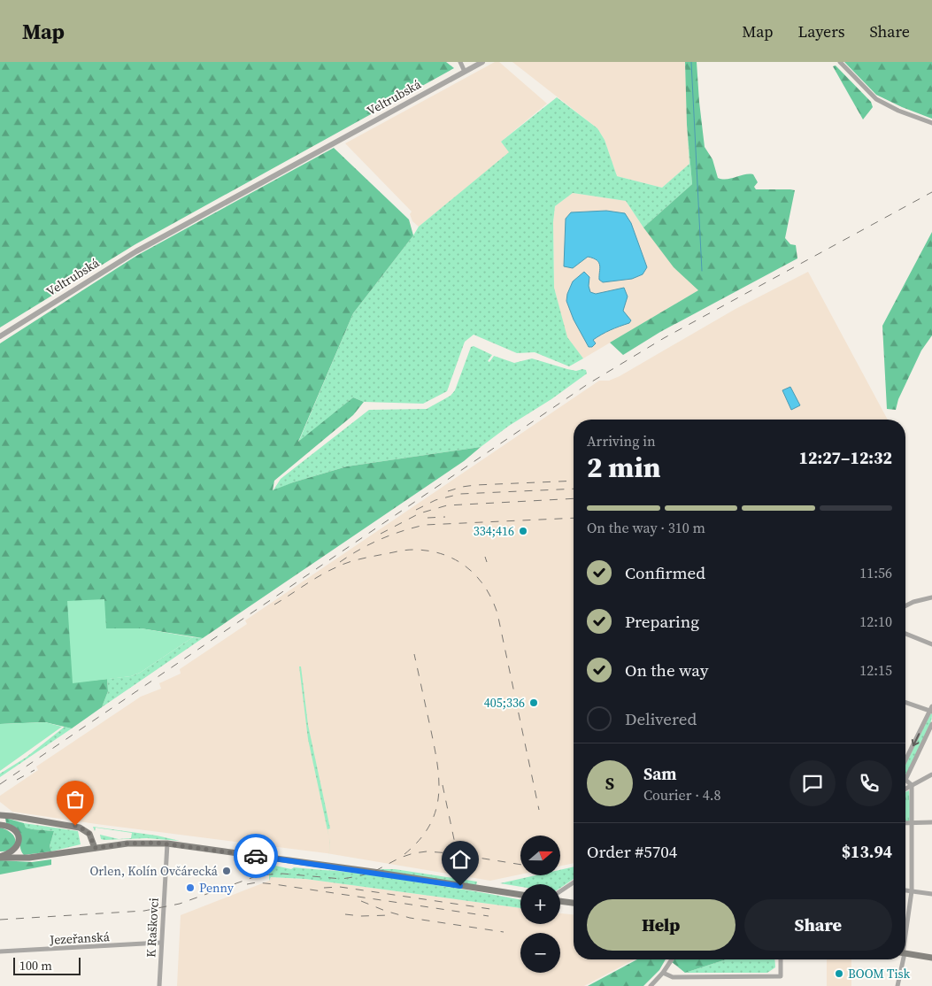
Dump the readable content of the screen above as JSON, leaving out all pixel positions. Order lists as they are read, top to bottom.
{
  "streets": {
    "street": ["Veltrubská", "K Raškovci", "Jezeřanská"]
  },
  "crossings": [
    ["K Raškovci", "Jezeřanská"]
  ],
  "places": [
    "334;416",
    "405;336",
    "Orlen, Kolín Ovčárecká",
    "Penny",
    "BOOM Tisk"
  ],
  "scale_bar": "100 m",
  "north": "right",
  "page": {
    "header": "Map",
    "nav": ["Map", "Layers", "Share"],
    "heading": ["2 min", "Arriving in", "12:27–12:32"],
    "panel": [
      "Sam",
      "Courier · 4.8",
      "Order #5704",
      "$13.94"
    ],
    "bar": "On the way · 310 m",
    "list": [
      ["Confirmed", "11:56"],
      ["Preparing", "12:10"],
      ["On the way", "12:15"],
      "Delivered"
    ],
    "round": "S",
    "map_buttons": ["+", "−"],
    "buttons": ["Help", "Share"],
    "scale": "100 m"
  }
}
